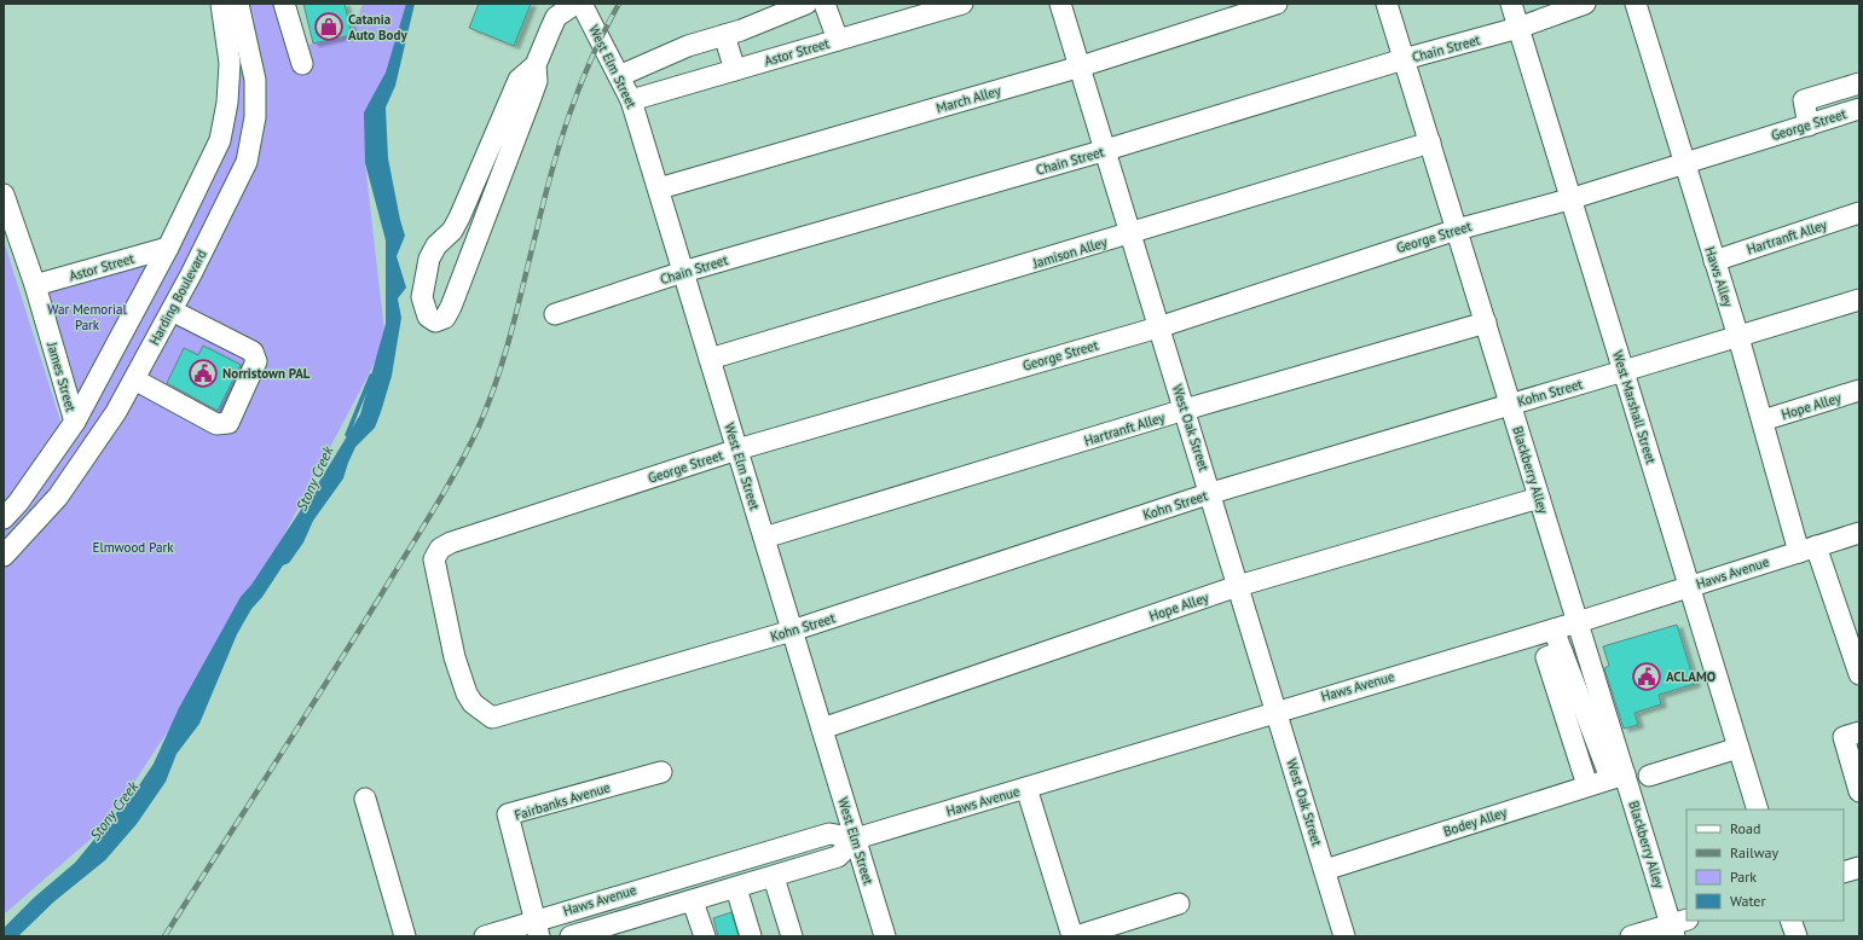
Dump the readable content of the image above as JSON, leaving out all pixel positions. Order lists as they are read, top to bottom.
{
  "streets": {
    "street": [
      "Chain Street",
      "Astor Street",
      "West Elm Street",
      "March Alley",
      "George Street",
      "Hartranft Alley",
      "Jamison Alley",
      "Haws Alley",
      "Harding Boulevard",
      "James Street",
      "Kohn Street",
      "Hope Alley",
      "West Marshall Street",
      "West Oak Street",
      "Blackberry Alley",
      "Haws Avenue",
      "Fairbanks Avenue",
      "Bodey Alley"
    ]
  },
  "crossings": [
    ["Chain Street", "West Elm Street"],
    ["Chain Street", "West Marshall Street"],
    ["Chain Street", "West Oak Street"],
    ["Chain Street", "Blackberry Alley"],
    ["Astor Street", "West Elm Street"],
    ["Astor Street", "James Street"],
    ["West Elm Street", "March Alley"],
    ["West Elm Street", "George Street"],
    ["West Elm Street", "Hartranft Alley"],
    ["West Elm Street", "Jamison Alley"],
    ["West Elm Street", "Kohn Street"],
    ["West Elm Street", "Hope Alley"],
    ["West Elm Street", "Haws Avenue"],
    ["March Alley", "West Oak Street"],
    ["George Street", "Haws Alley"],
    ["George Street", "Kohn Street"],
    ["George Street", "West Marshall Street"],
    ["George Street", "West Oak Street"],
    ["George Street", "Blackberry Alley"],
    ["Hartranft Alley", "Haws Alley"],
    ["Hartranft Alley", "West Oak Street"],
    ["Hartranft Alley", "Blackberry Alley"],
    ["Jamison Alley", "West Oak Street"],
    ["Jamison Alley", "Blackberry Alley"],
    ["Haws Alley", "Kohn Street"],
    ["Haws Alley", "Hope Alley"],
    ["Haws Alley", "Haws Avenue"],
    ["Kohn Street", "West Marshall Street"],
    ["Kohn Street", "West Oak Street"],
    ["Kohn Street", "Blackberry Alley"],
    ["Hope Alley", "West Oak Street"],
    ["Hope Alley", "Blackberry Alley"],
    ["West Marshall Street", "Haws Avenue"],
    ["West Oak Street", "Haws Avenue"],
    ["West Oak Street", "Bodey Alley"],
    ["Blackberry Alley", "Haws Avenue"],
    ["Blackberry Alley", "Bodey Alley"],
    ["Haws Avenue", "Fairbanks Avenue"]
  ],
  "water": ["Stony Creek"],
  "parks": ["War Memorial Park", "Elmwood Park"],
  "places": {
    "shop": ["Catania Auto Body"],
    "public building": ["Norristown PAL", "ACLAMO"]
  },
  "legend": [
    "Road",
    "Railway",
    "Park",
    "Water"
  ]
}
